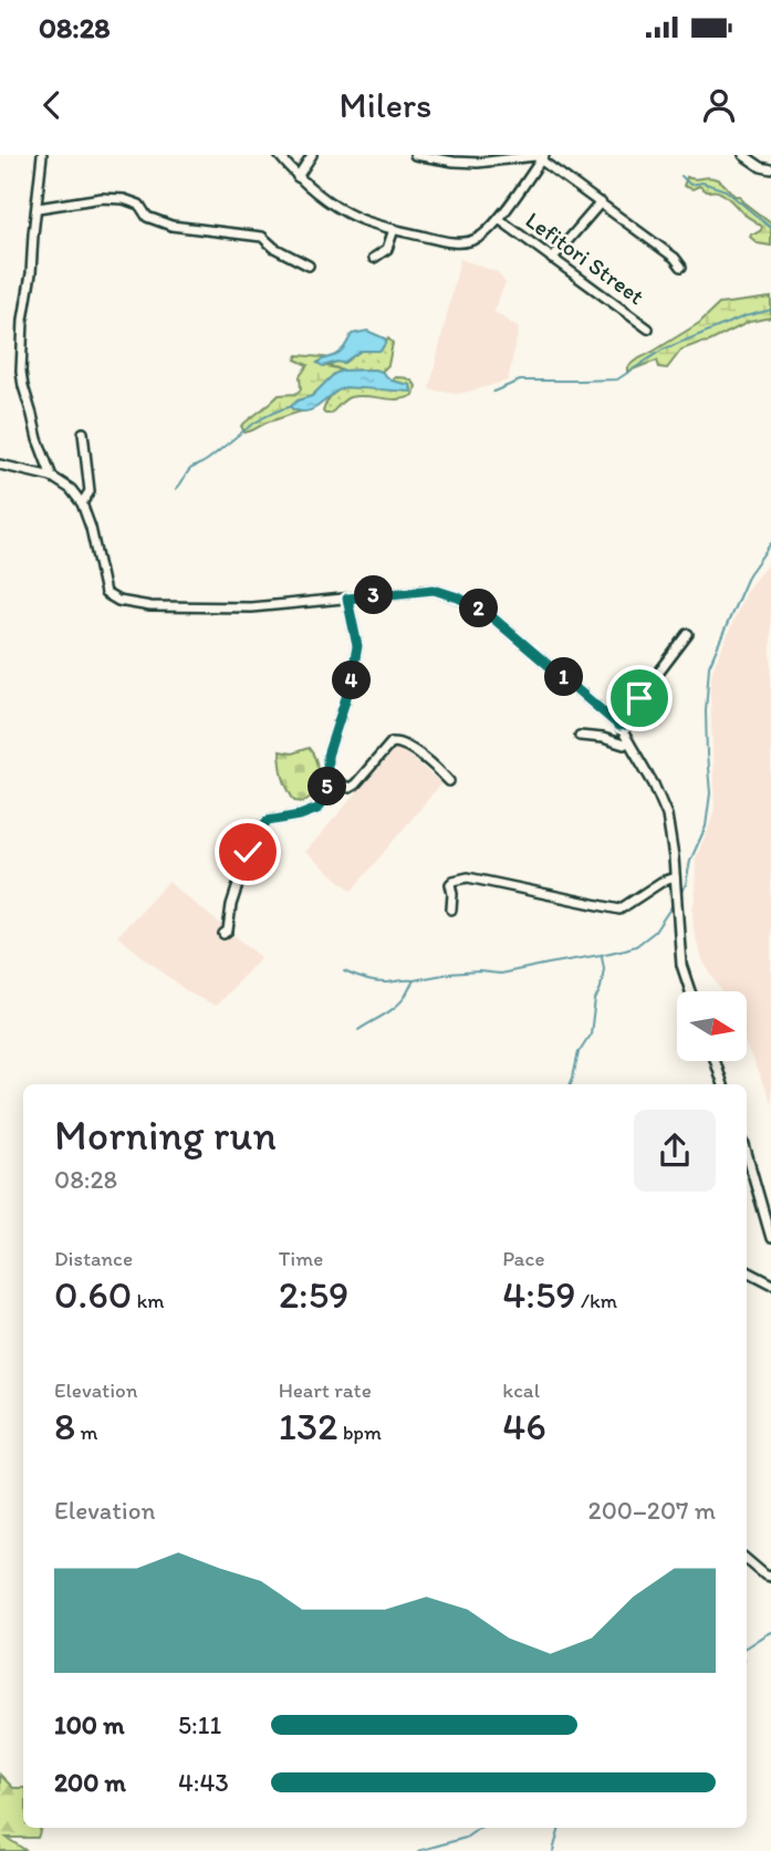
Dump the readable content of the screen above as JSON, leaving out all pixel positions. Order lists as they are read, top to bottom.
{
  "streets": {
    "street": ["Lefitori Street"]
  },
  "north": "right",
  "page": {
    "status": "08:28",
    "header": "Milers",
    "pins": [
      "3",
      "2",
      "1",
      "4",
      "5"
    ],
    "heading": ["Morning run", "08:28"],
    "stats": [
      ["Distance", "0.60 km"],
      ["Time", "2:59"],
      ["Pace", "4:59 /km"],
      ["Elevation", "8 m"],
      ["Heart rate", "132 bpm"],
      ["kcal", "46"]
    ],
    "chart": ["Elevation", "200–207 m"],
    "list": [
      {
        "name": "100 m",
        "note": "5:11"
      },
      {
        "name": "200 m",
        "note": "4:43"
      }
    ]
  }
}
